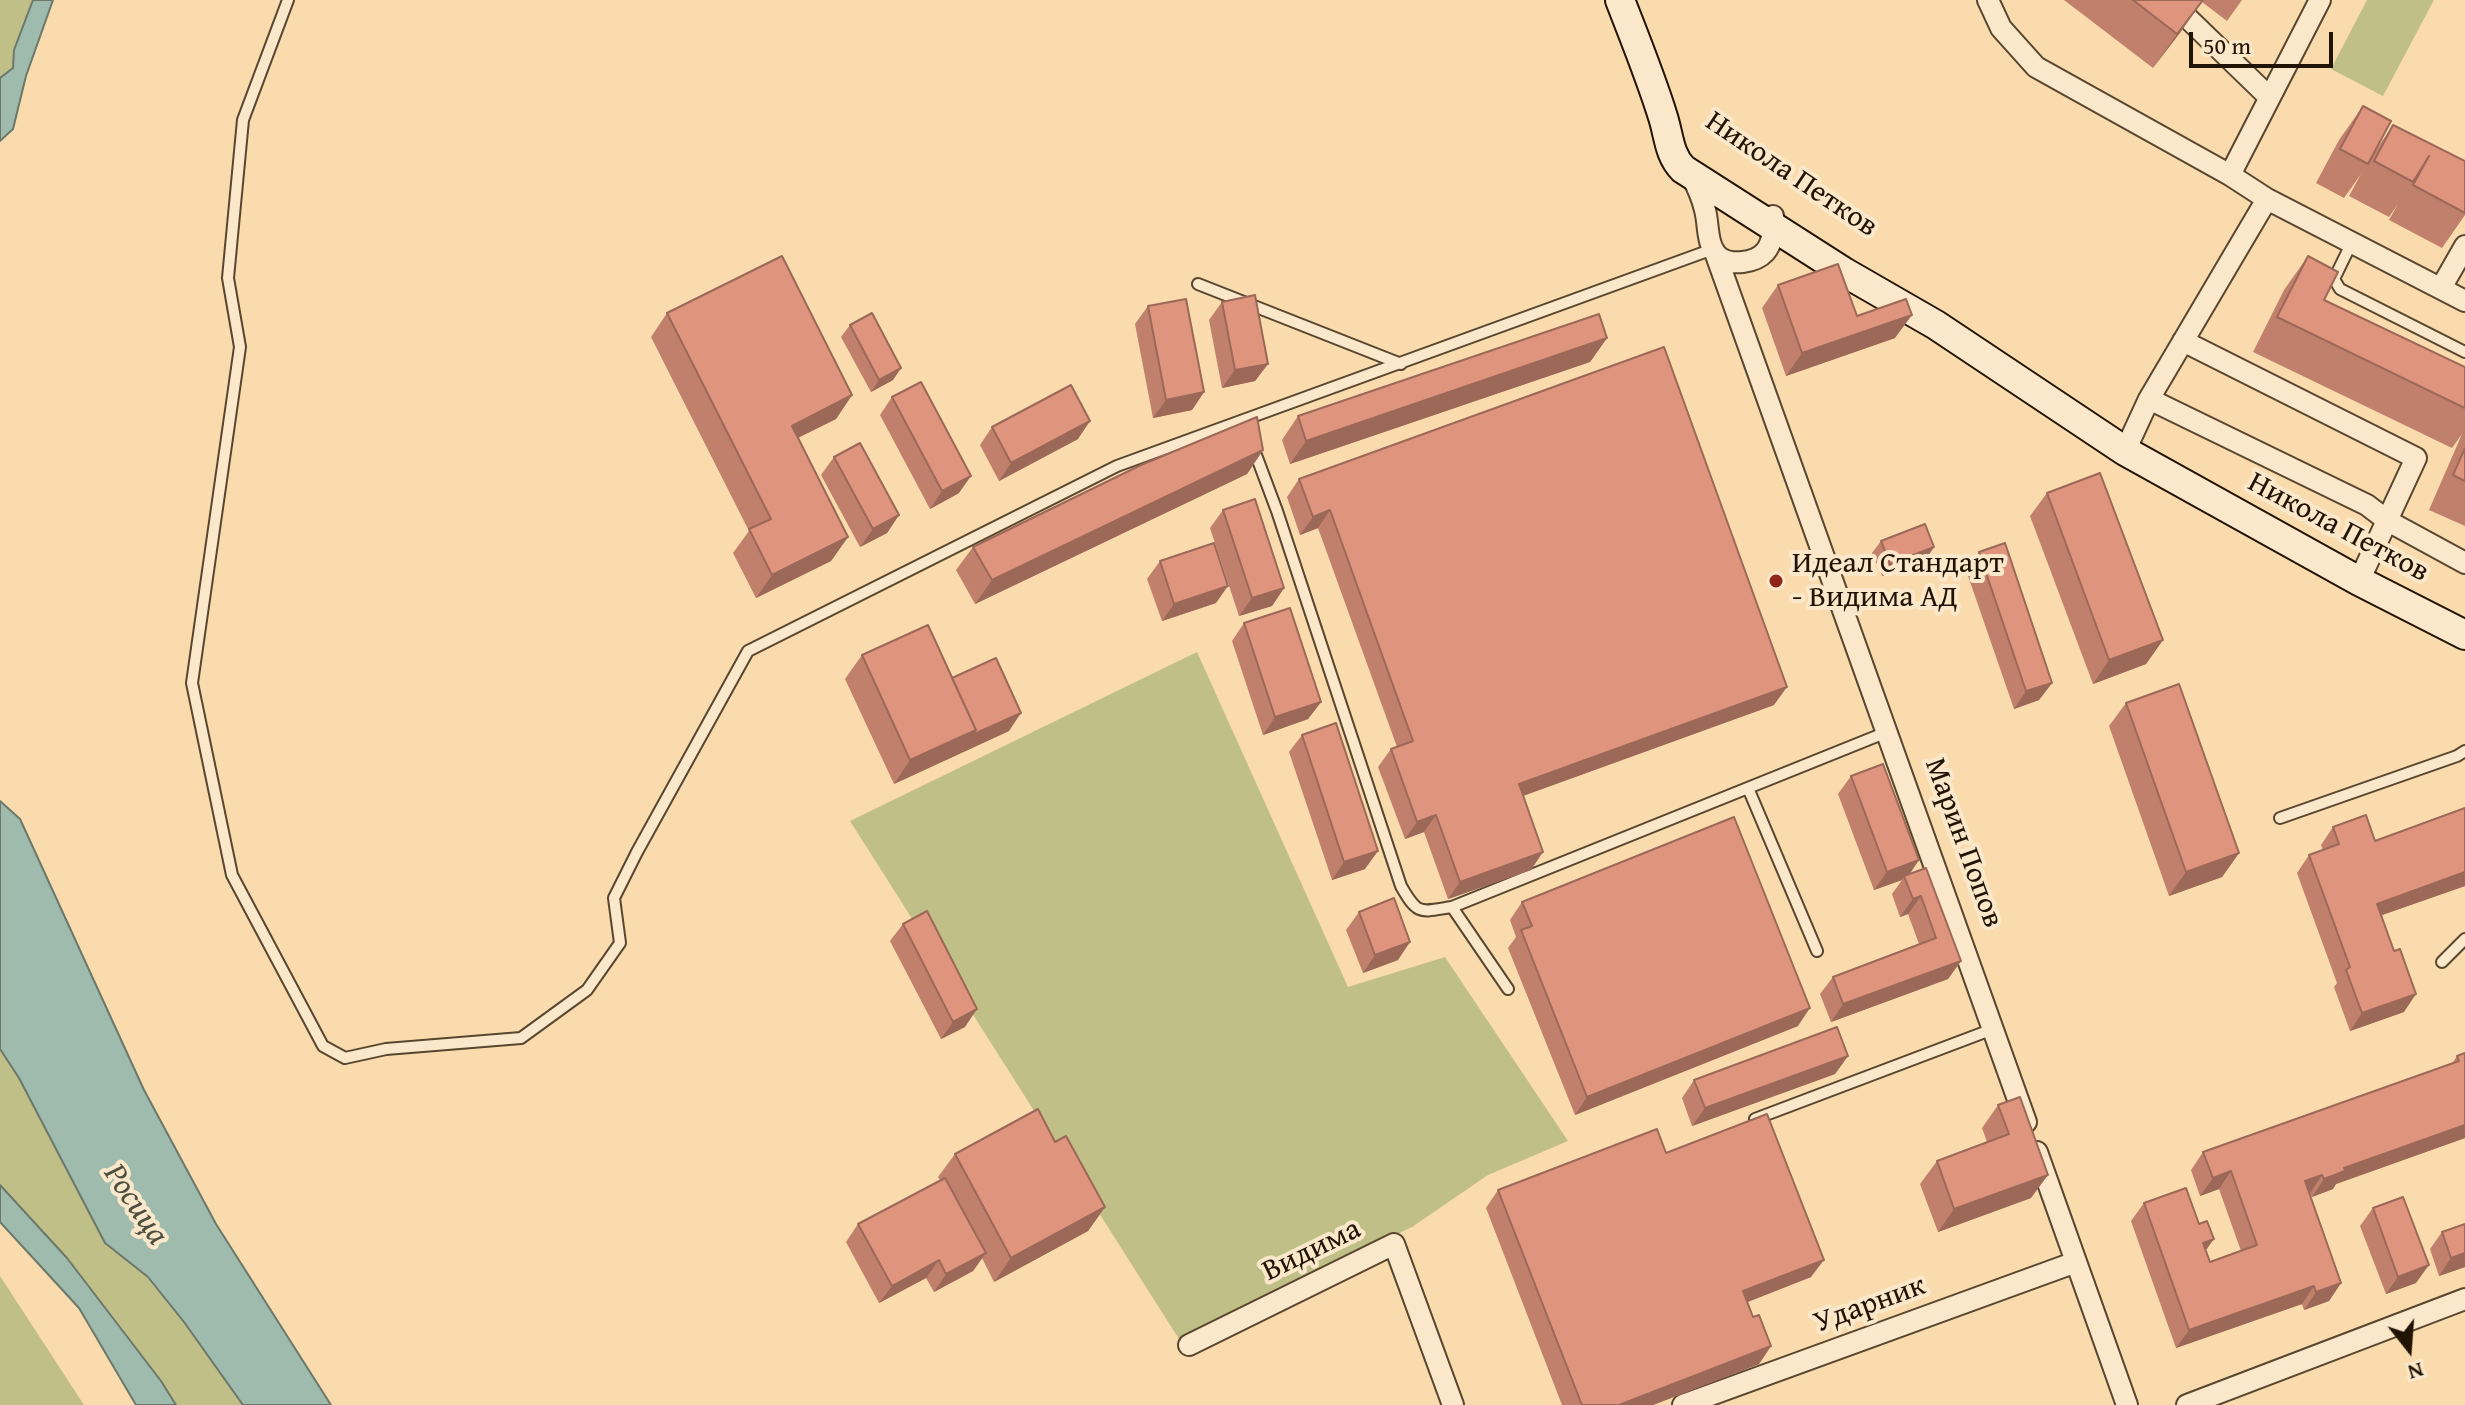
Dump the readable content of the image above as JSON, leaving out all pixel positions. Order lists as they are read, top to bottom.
{
  "streets": {
    "main road": ["Никола Петков"],
    "street": ["Марин Попов", "Видима", "Ударник"]
  },
  "crossings": [
    ["Никола Петков", "Марин Попов"],
    ["Марин Попов", "Ударник"]
  ],
  "water": ["Росица"],
  "places": ["Идеал Стандарт - Видима АД"],
  "scale_bar": "50 m",
  "north": "bottom"
}
